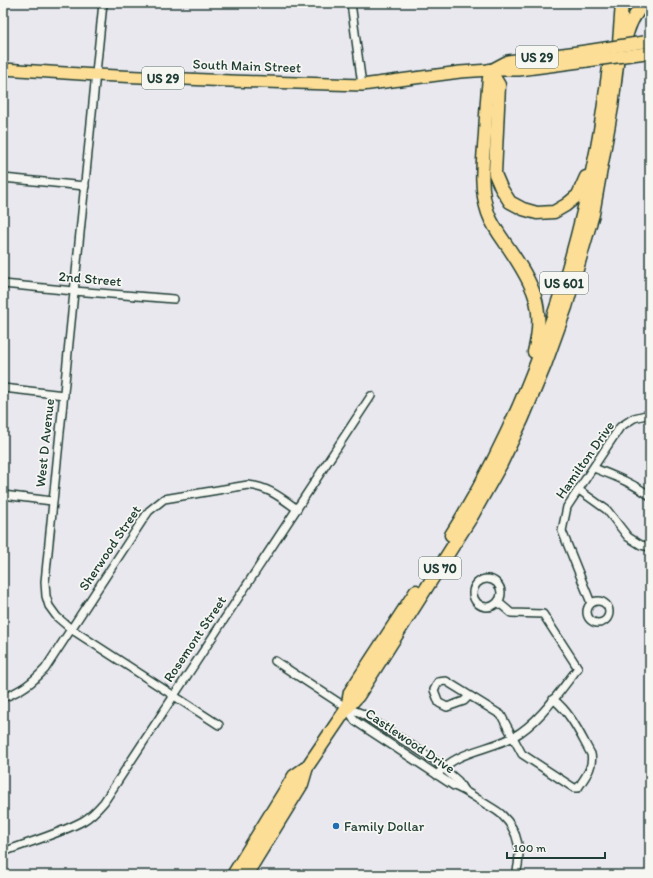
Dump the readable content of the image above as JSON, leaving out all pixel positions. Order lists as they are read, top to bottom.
{
  "streets": {
    "highway": ["US 601", "US 70"],
    "main road": ["US 29", "South Main Street"],
    "street": [
      "2nd Street",
      "West D Avenue",
      "Hamilton Drive",
      "Sherwood Street",
      "Rosemont Street",
      "Castlewood Drive"
    ]
  },
  "crossings": [
    ["South Main Street", "West D Avenue"],
    ["South Main Street", "US 70"],
    ["2nd Street", "West D Avenue"],
    ["US 601", "US 70"],
    ["West D Avenue", "Sherwood Street"],
    ["West D Avenue", "Rosemont Street"],
    ["Sherwood Street", "Rosemont Street"],
    ["US 70", "Castlewood Drive"]
  ],
  "places": ["Family Dollar"],
  "scale_bar": "100 m"
}
